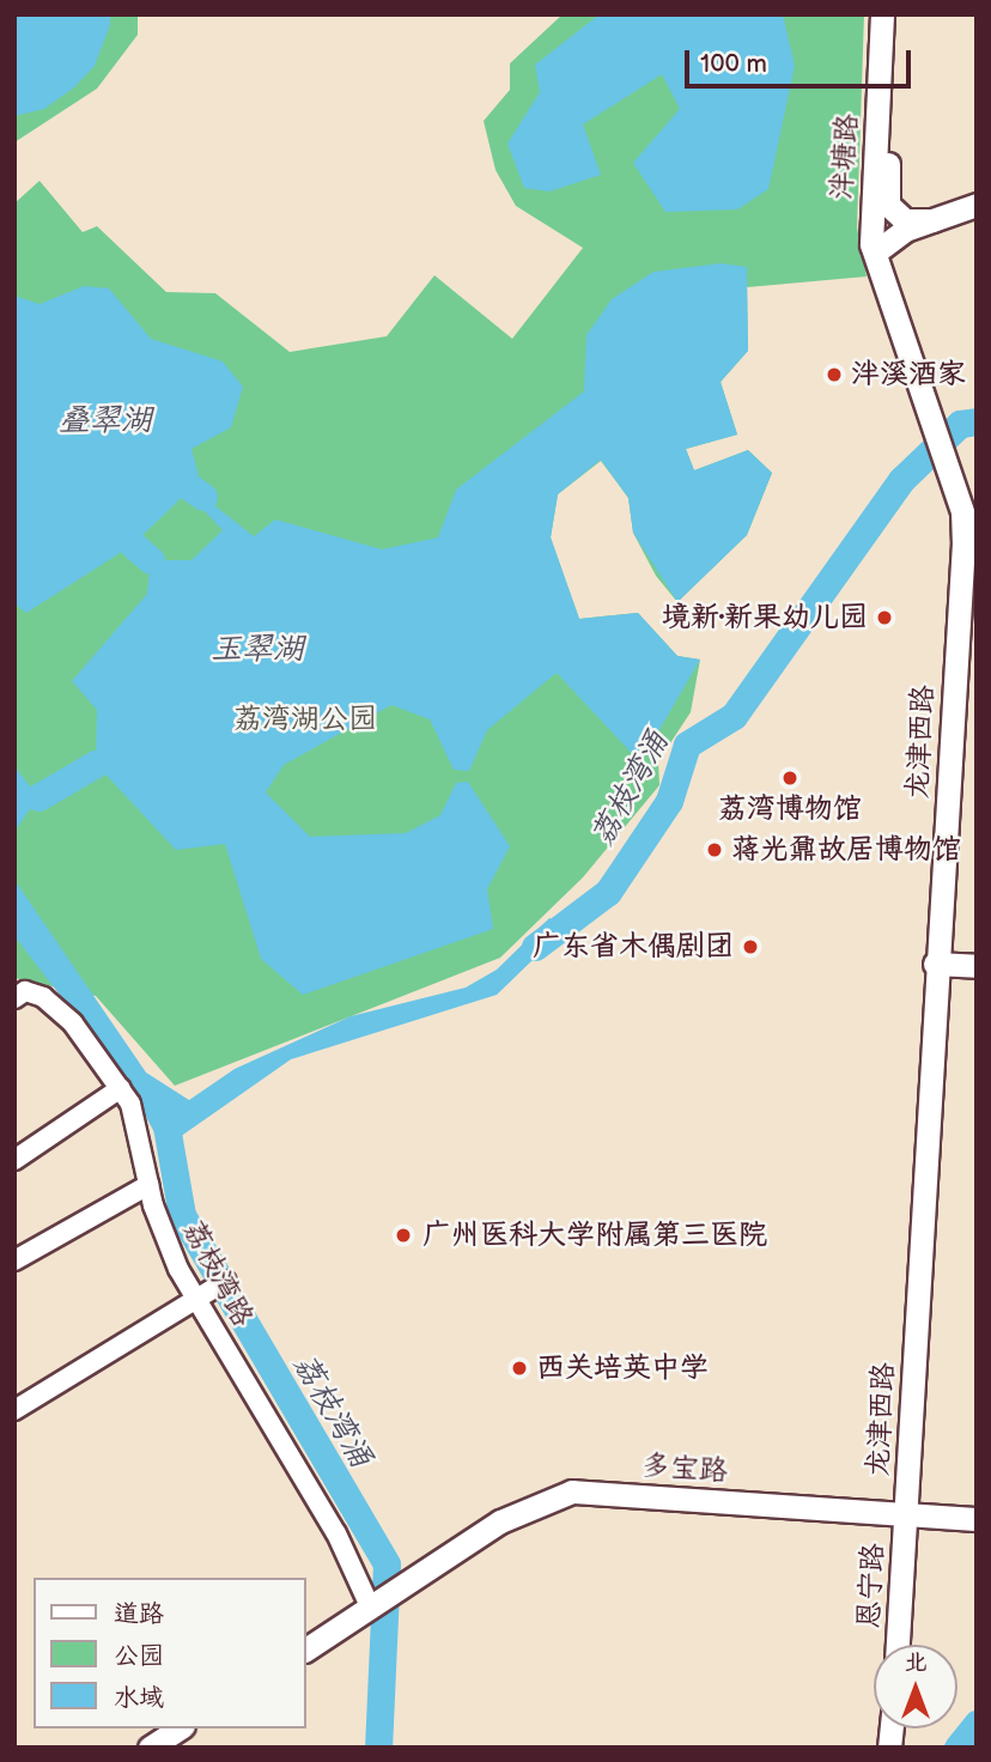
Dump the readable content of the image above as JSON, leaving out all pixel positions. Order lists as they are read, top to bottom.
{
  "streets": {
    "street": [
      "泮塘路",
      "龙津西路",
      "荔枝湾路",
      "多宝路",
      "恩宁路"
    ]
  },
  "crossings": [
    ["泮塘路", "龙津西路"],
    ["龙津西路", "多宝路"],
    ["龙津西路", "恩宁路"],
    ["荔枝湾路", "多宝路"],
    ["多宝路", "恩宁路"]
  ],
  "water": ["叠翠湖", "玉翠湖", "荔枝湾涌"],
  "parks": ["荔湾湖公园"],
  "places": [
    "泮溪酒家",
    "境新·新果幼儿园",
    "荔湾博物馆",
    "蒋光鼐故居博物馆",
    "广东省木偶剧团",
    "广州医科大学附属第三医院",
    "西关培英中学"
  ],
  "legend": ["道路", "公园", "水域"],
  "scale_bar": "100 m",
  "north": "top"
}
